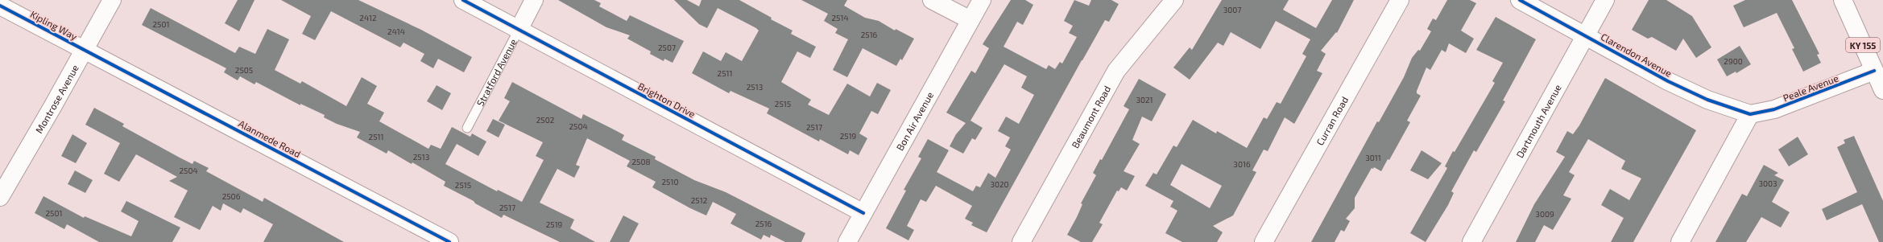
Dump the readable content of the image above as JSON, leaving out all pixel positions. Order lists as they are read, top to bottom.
{
  "streets": {
    "street": [
      "Kipling Way",
      "KY 155",
      "Clarendon Avenue",
      "Stratford Avenue",
      "Peale Avenue",
      "Montrose Avenue",
      "Brighton Drive",
      "Beaumont Road",
      "Bon Air Avenue",
      "Curran Road",
      "Dartmouth Avenue",
      "Alanmede Road"
    ]
  },
  "crossings": [
    ["Kipling Way", "Montrose Avenue"],
    ["Kipling Way", "Alanmede Road"],
    ["KY 155", "Peale Avenue"],
    ["Clarendon Avenue", "Peale Avenue"],
    ["Clarendon Avenue", "Dartmouth Avenue"],
    ["Stratford Avenue", "Brighton Drive"],
    ["Montrose Avenue", "Alanmede Road"],
    ["Brighton Drive", "Bon Air Avenue"]
  ],
  "house_numbers": [
    "3007",
    "2412",
    "2514",
    "2501",
    "2414",
    "2516",
    "2507",
    "2900",
    "2505",
    "2511",
    "2513",
    "3021",
    "2515",
    "2502",
    "2504",
    "2517",
    "2519",
    "2511",
    "2513",
    "3011",
    "2508",
    "3016",
    "2504",
    "2510",
    "3003",
    "3020",
    "2515",
    "2506",
    "2512",
    "2517",
    "2501",
    "3009",
    "2516",
    "2519"
  ]
}
